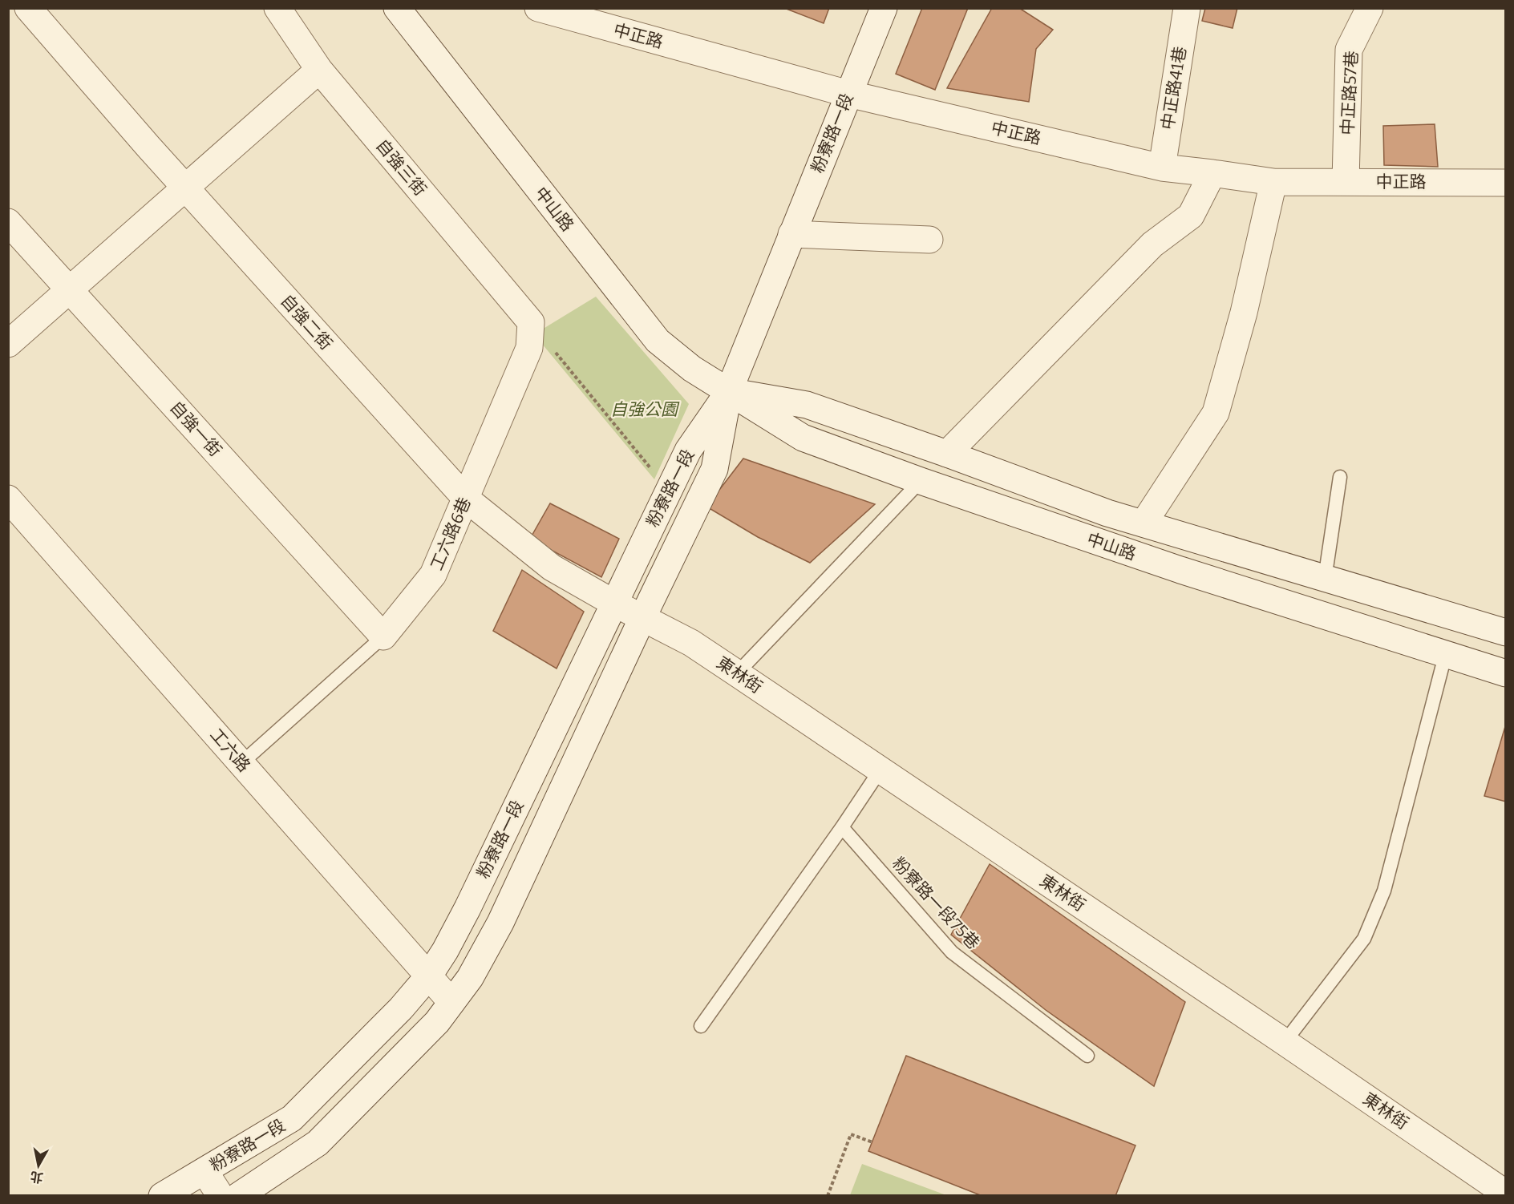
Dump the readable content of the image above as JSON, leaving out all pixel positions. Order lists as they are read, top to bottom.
{
  "streets": {
    "street": [
      "中正路",
      "中正路41巷",
      "中正路57巷",
      "粉寮路一段",
      "自強三街",
      "中山路",
      "自強二街",
      "自強一街",
      "工六路6巷",
      "東林街",
      "工六路"
    ],
    "lane": ["粉寮路一段75巷"]
  },
  "crossings": [
    ["中正路", "中正路41巷"],
    ["中正路", "中正路57巷"],
    ["中正路", "粉寮路一段"],
    ["粉寮路一段", "中山路"],
    ["粉寮路一段", "自強二街"],
    ["粉寮路一段", "東林街"],
    ["粉寮路一段", "工六路"],
    ["自強三街", "工六路6巷"],
    ["自強二街", "工六路6巷"],
    ["自強二街", "東林街"],
    ["自強一街", "工六路6巷"],
    ["工六路6巷", "工六路"]
  ],
  "parks": ["自強公園"],
  "north": "bottom"
}
